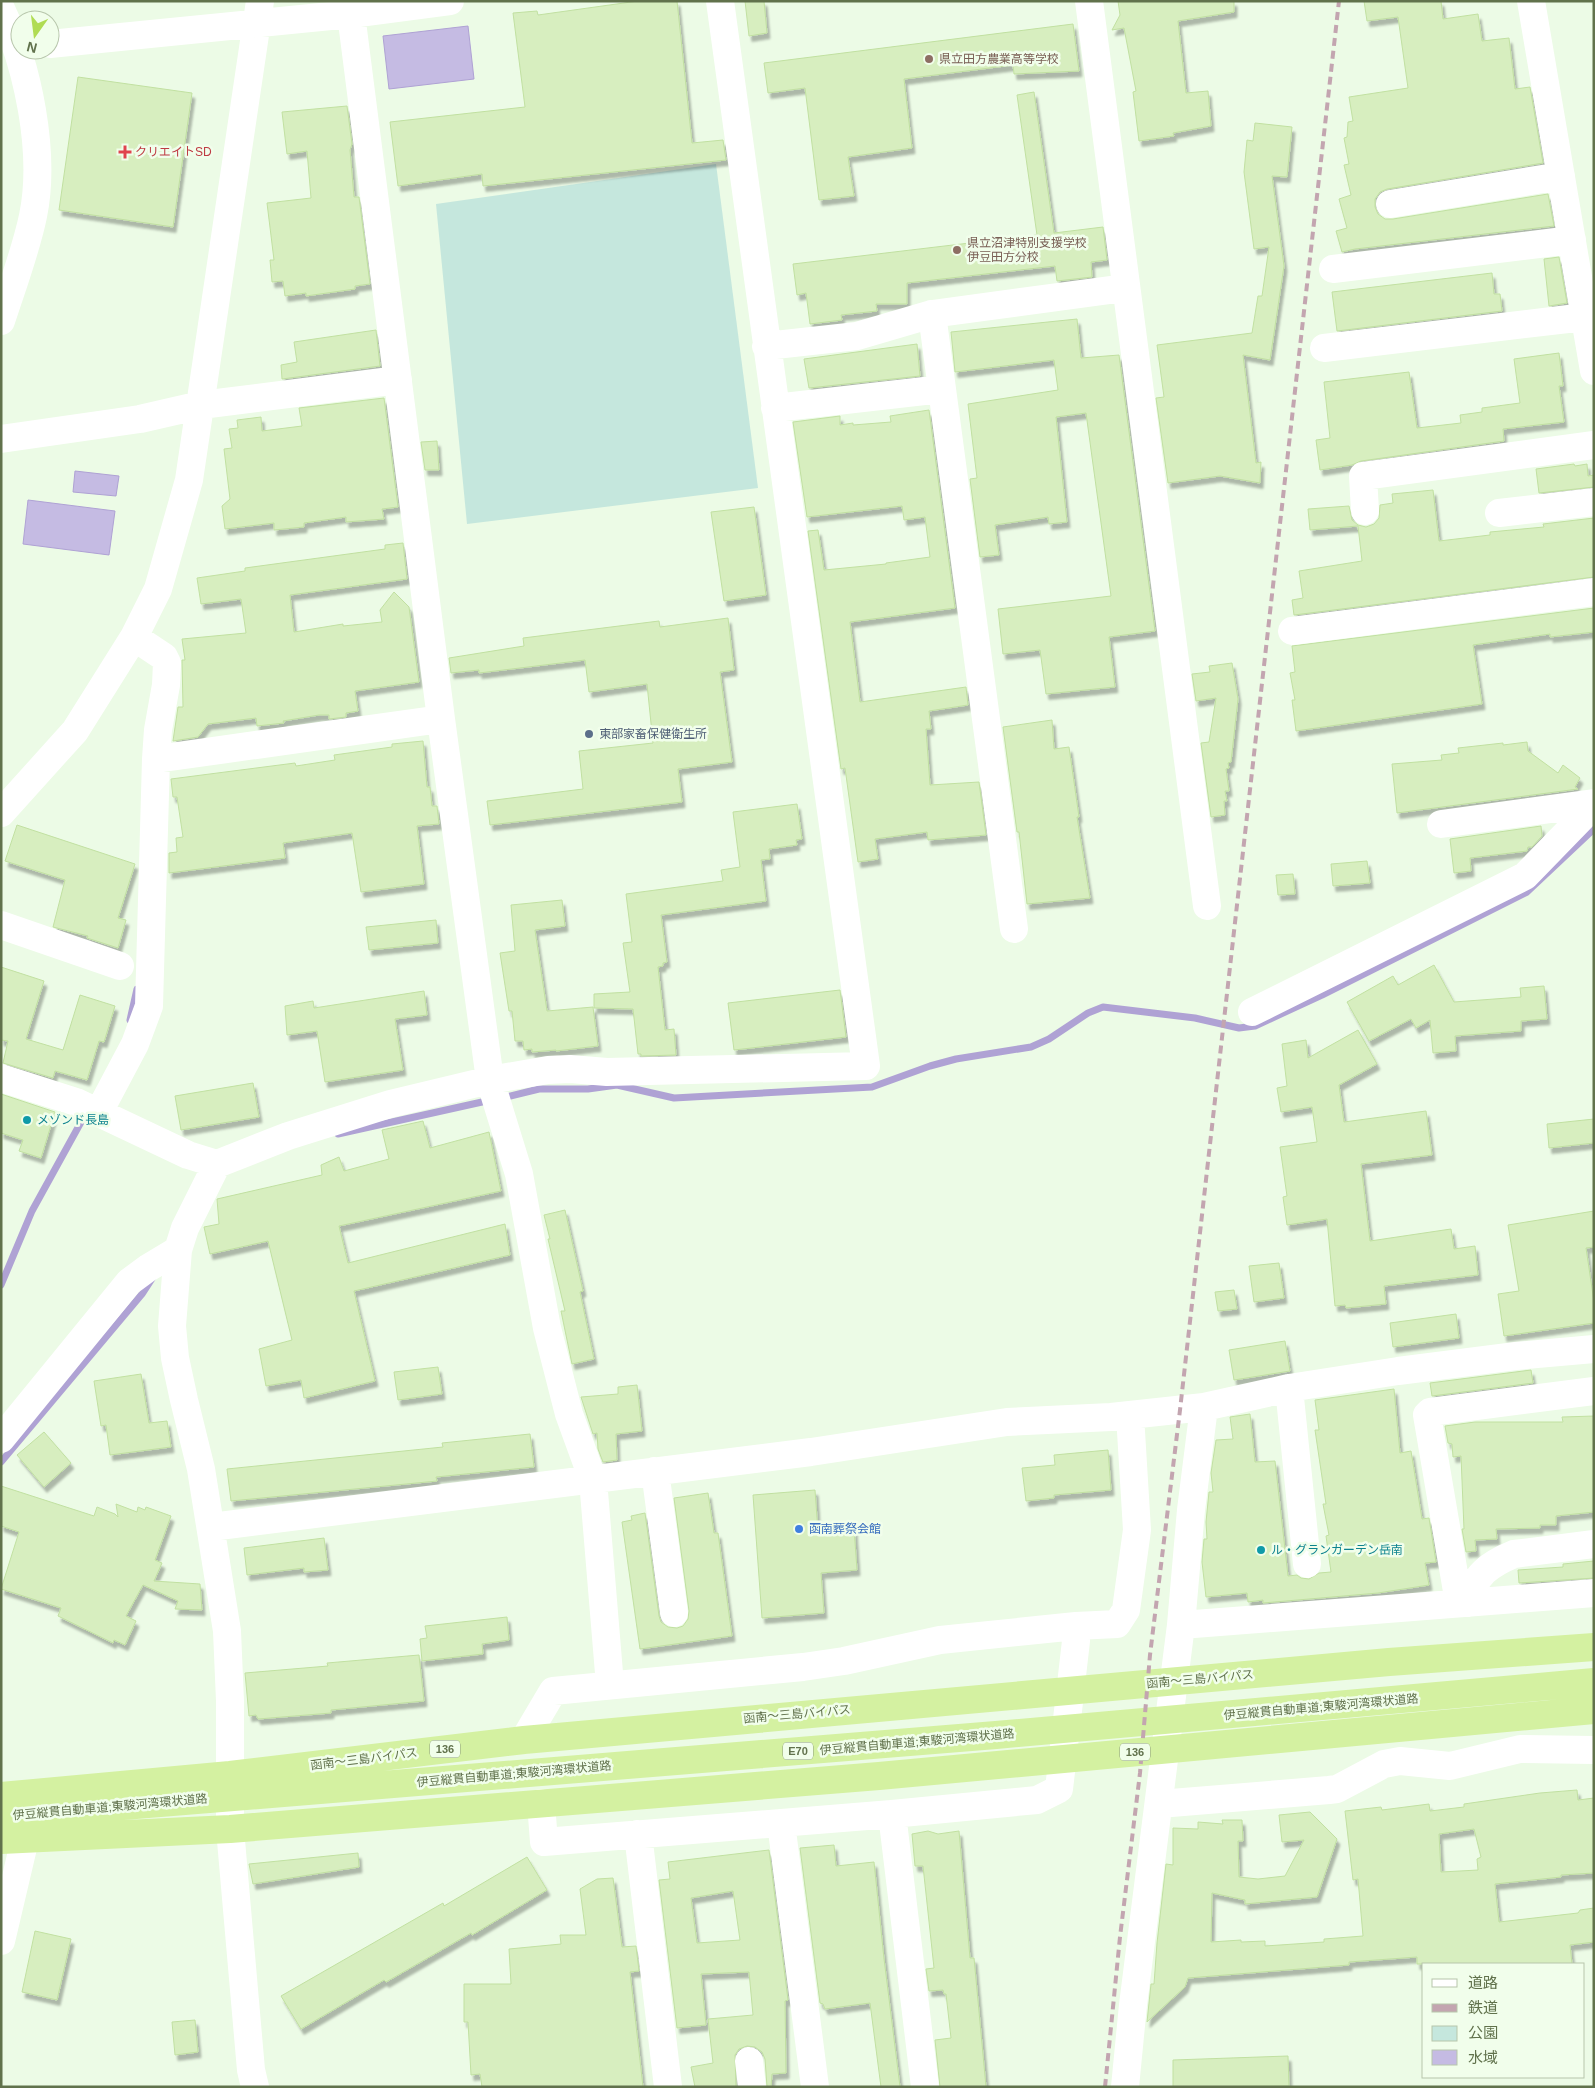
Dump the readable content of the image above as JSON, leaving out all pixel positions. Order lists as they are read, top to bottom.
{
  "streets": {
    "highway": [
      "函南～三島バイパス",
      "伊豆縦貫自動車道;東駿河湾環状道路",
      "136",
      "E70"
    ]
  },
  "places": {
    "other": [
      "県立田方農業高等学校",
      "県立沼津特別支援学校 伊豆田方分校",
      "東部家畜保健衛生所",
      "メゾンド長島",
      "函南葬祭会館",
      "ル・グランガーデン岳南"
    ],
    "health": ["クリエイトSD"]
  },
  "legend": [
    "道路",
    "鉄道",
    "公園",
    "水域"
  ],
  "north": "bottom"
}
